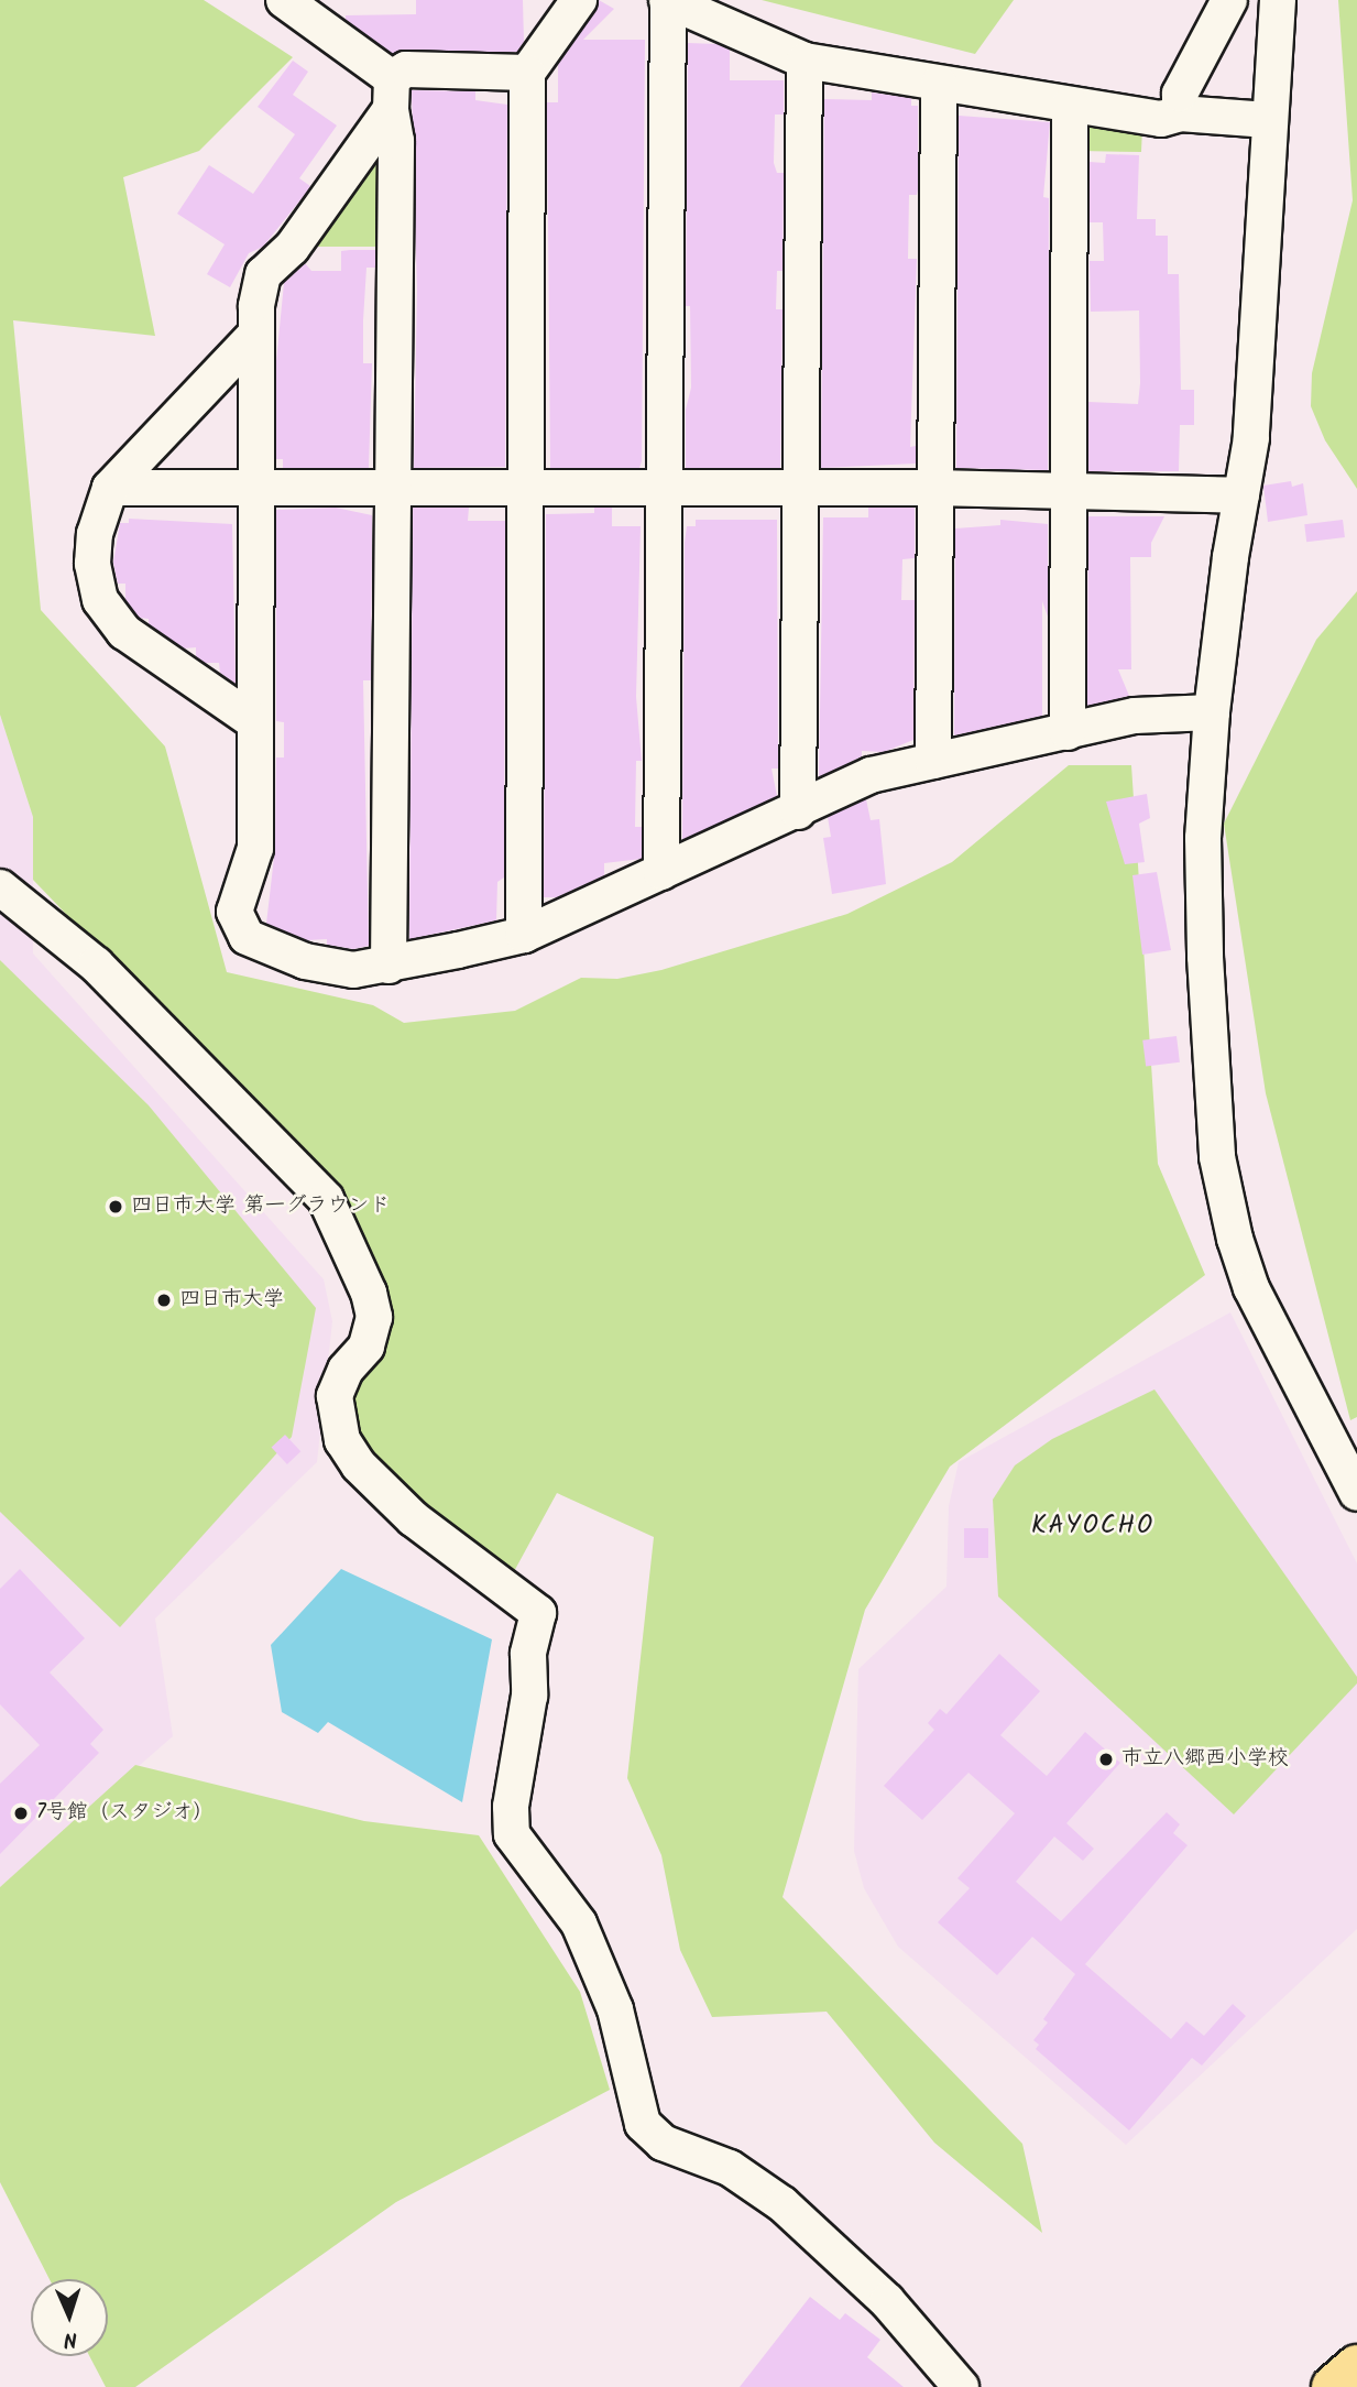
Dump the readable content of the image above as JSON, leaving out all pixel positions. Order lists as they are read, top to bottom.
{
  "districts": ["KAYOCHO"],
  "places": [
    "四日市大学 第一グラウンド",
    "四日市大学",
    "市立八郷西小学校",
    "7号館（スタジオ）"
  ],
  "north": "bottom"
}
